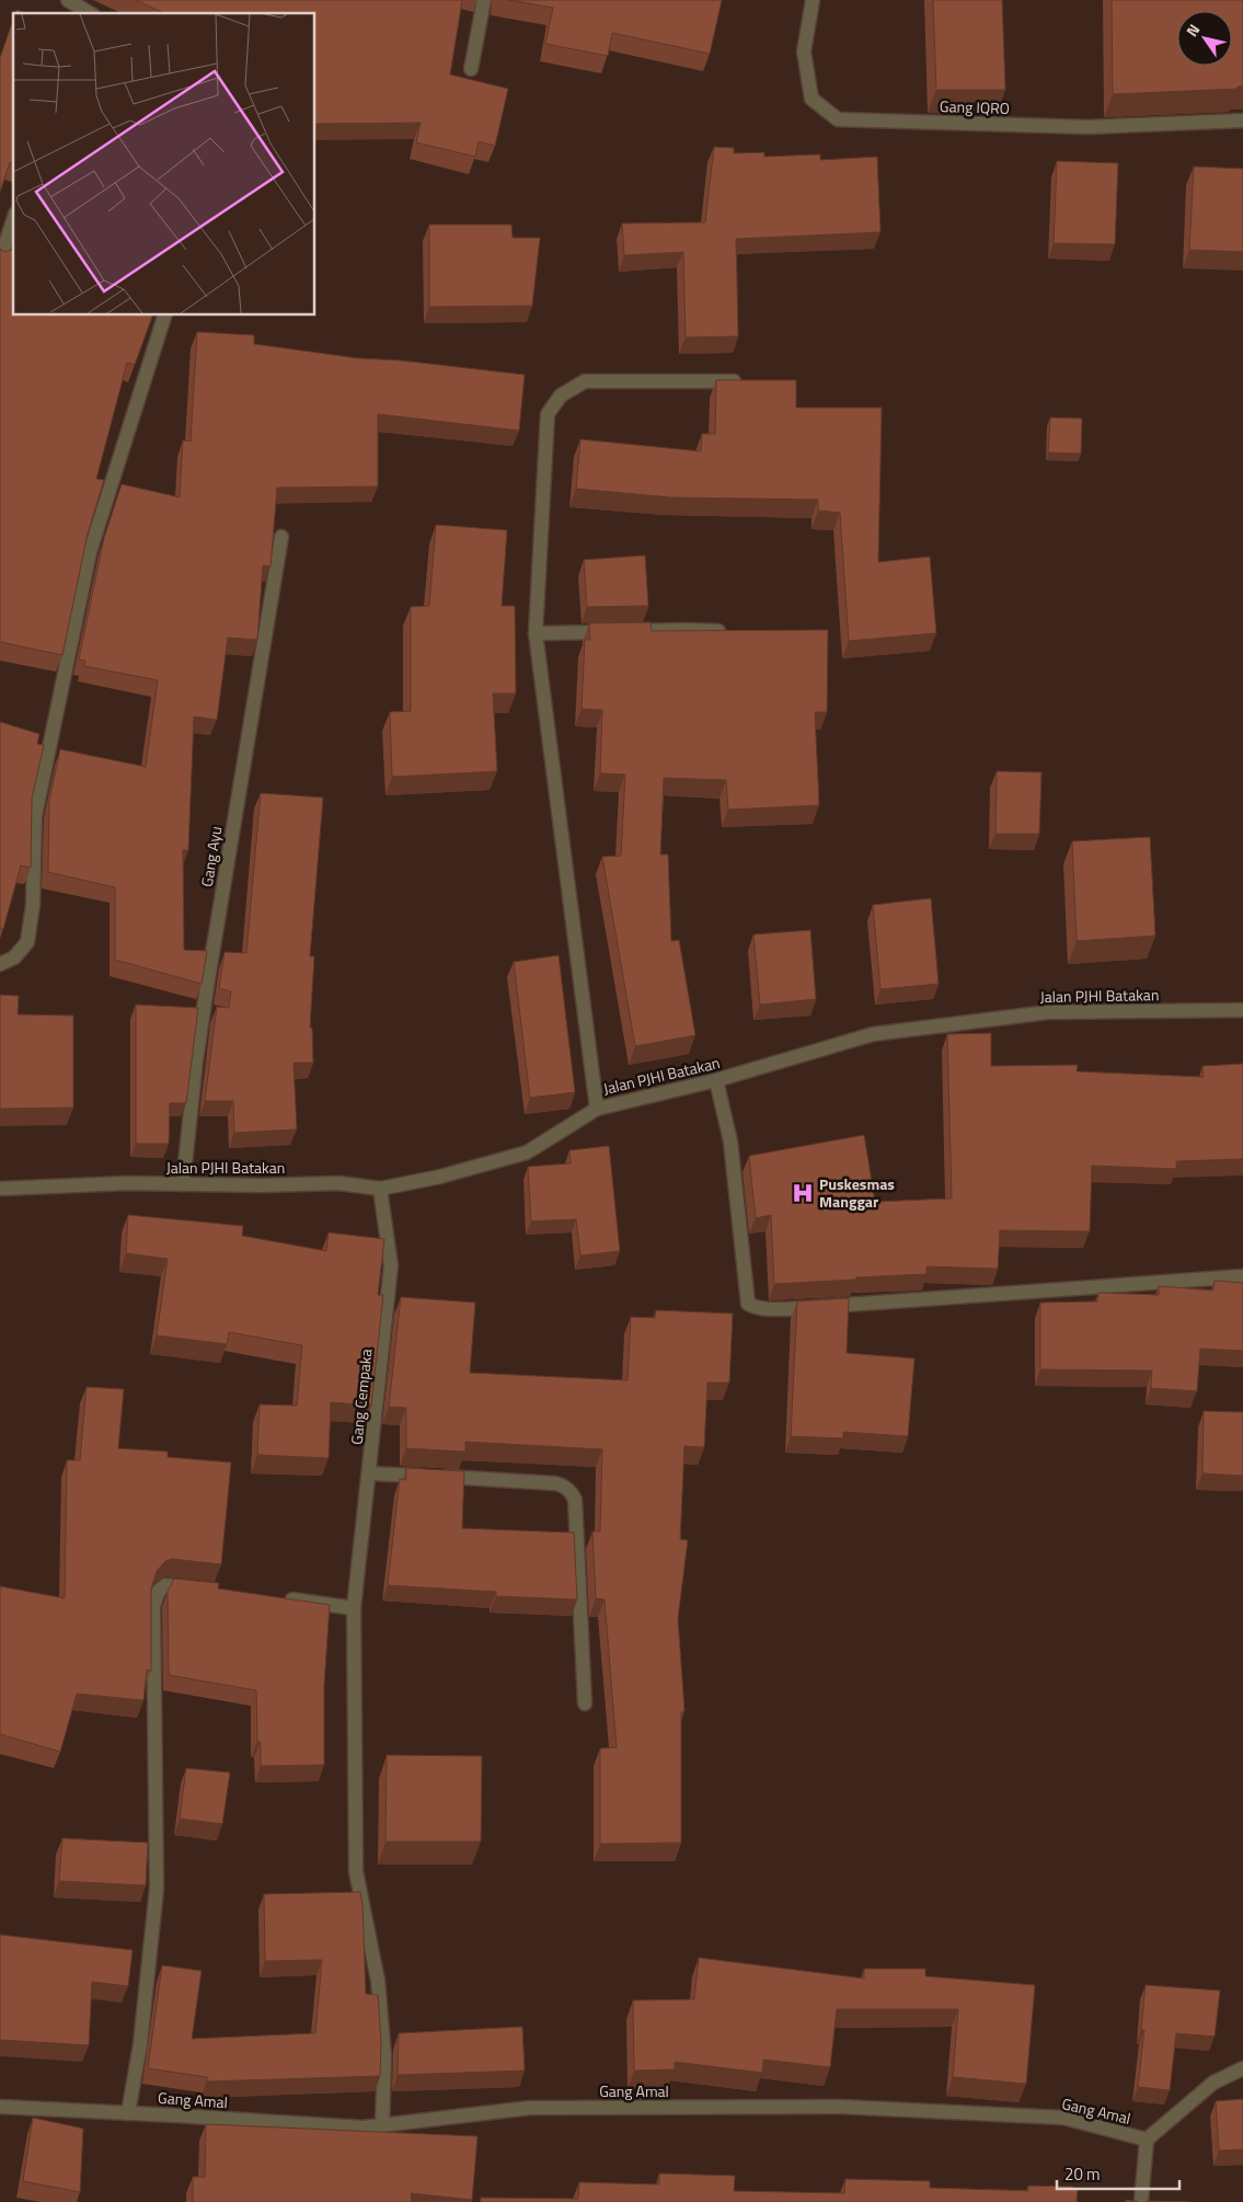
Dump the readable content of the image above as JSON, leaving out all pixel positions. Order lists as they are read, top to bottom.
{
  "streets": {
    "street": [
      "Gang IQRO",
      "Gang Ayu",
      "Jalan PJHI Batakan",
      "Gang Cempaka",
      "Gang Amal"
    ]
  },
  "crossings": [
    ["Gang Ayu", "Jalan PJHI Batakan"],
    ["Jalan PJHI Batakan", "Gang Cempaka"],
    ["Gang Cempaka", "Gang Amal"]
  ],
  "places": {
    "hospital": ["Puskesmas Manggar"]
  },
  "scale_bar": "20 m",
  "north": "top left"
}
